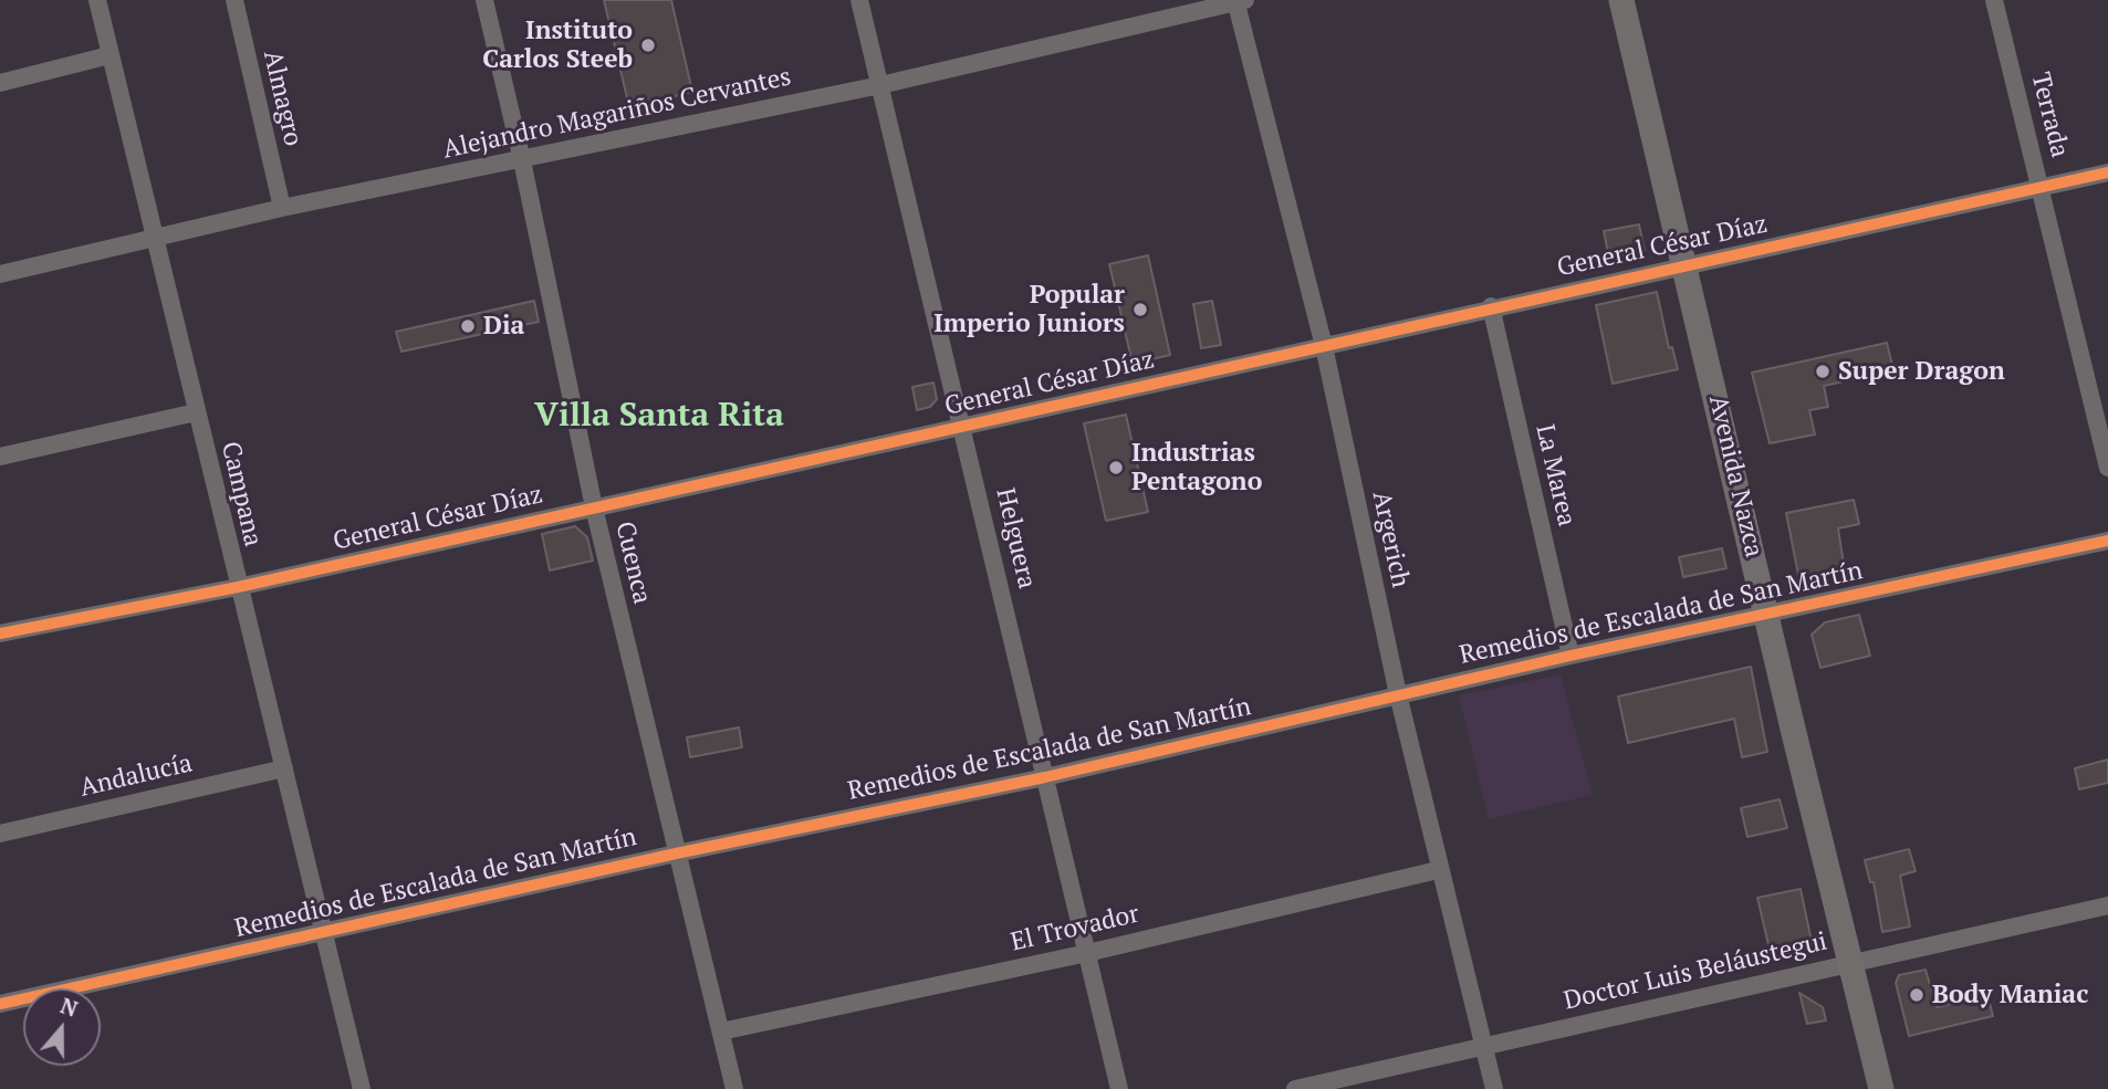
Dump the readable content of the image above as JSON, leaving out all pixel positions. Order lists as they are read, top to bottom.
{
  "streets": {
    "main road": ["Avenida Nazca"],
    "street": [
      "Almagro",
      "Alejandro Magariños Cervantes",
      "Terrada",
      "General César Díaz",
      "La Marea",
      "Campana",
      "Helguera",
      "Argerich",
      "Cuenca",
      "Remedios de Escalada de San Martín",
      "Andalucía",
      "El Trovador",
      "Doctor Luis Beláustegui"
    ]
  },
  "crossings": [
    ["Almagro", "Alejandro Magariños Cervantes"],
    ["Alejandro Magariños Cervantes", "Campana"],
    ["Alejandro Magariños Cervantes", "Helguera"],
    ["Alejandro Magariños Cervantes", "Argerich"],
    ["Alejandro Magariños Cervantes", "Cuenca"],
    ["Terrada", "General César Díaz"],
    ["General César Díaz", "La Marea"],
    ["General César Díaz", "Avenida Nazca"],
    ["General César Díaz", "Campana"],
    ["General César Díaz", "Helguera"],
    ["General César Díaz", "Argerich"],
    ["General César Díaz", "Cuenca"],
    ["La Marea", "Remedios de Escalada de San Martín"],
    ["Avenida Nazca", "Remedios de Escalada de San Martín"],
    ["Avenida Nazca", "Doctor Luis Beláustegui"],
    ["Campana", "Remedios de Escalada de San Martín"],
    ["Campana", "Andalucía"],
    ["Helguera", "Remedios de Escalada de San Martín"],
    ["Helguera", "El Trovador"],
    ["Argerich", "Remedios de Escalada de San Martín"],
    ["Argerich", "El Trovador"],
    ["Argerich", "Doctor Luis Beláustegui"],
    ["Cuenca", "Remedios de Escalada de San Martín"],
    ["Cuenca", "El Trovador"]
  ],
  "districts": ["Villa Santa Rita"],
  "places": [
    "Instituto Carlos Steeb",
    "Popular Imperio Juniors",
    "Dia",
    "Super Dragon",
    "Industrias Pentagono",
    "Body Maniac"
  ],
  "north": "top"
}
